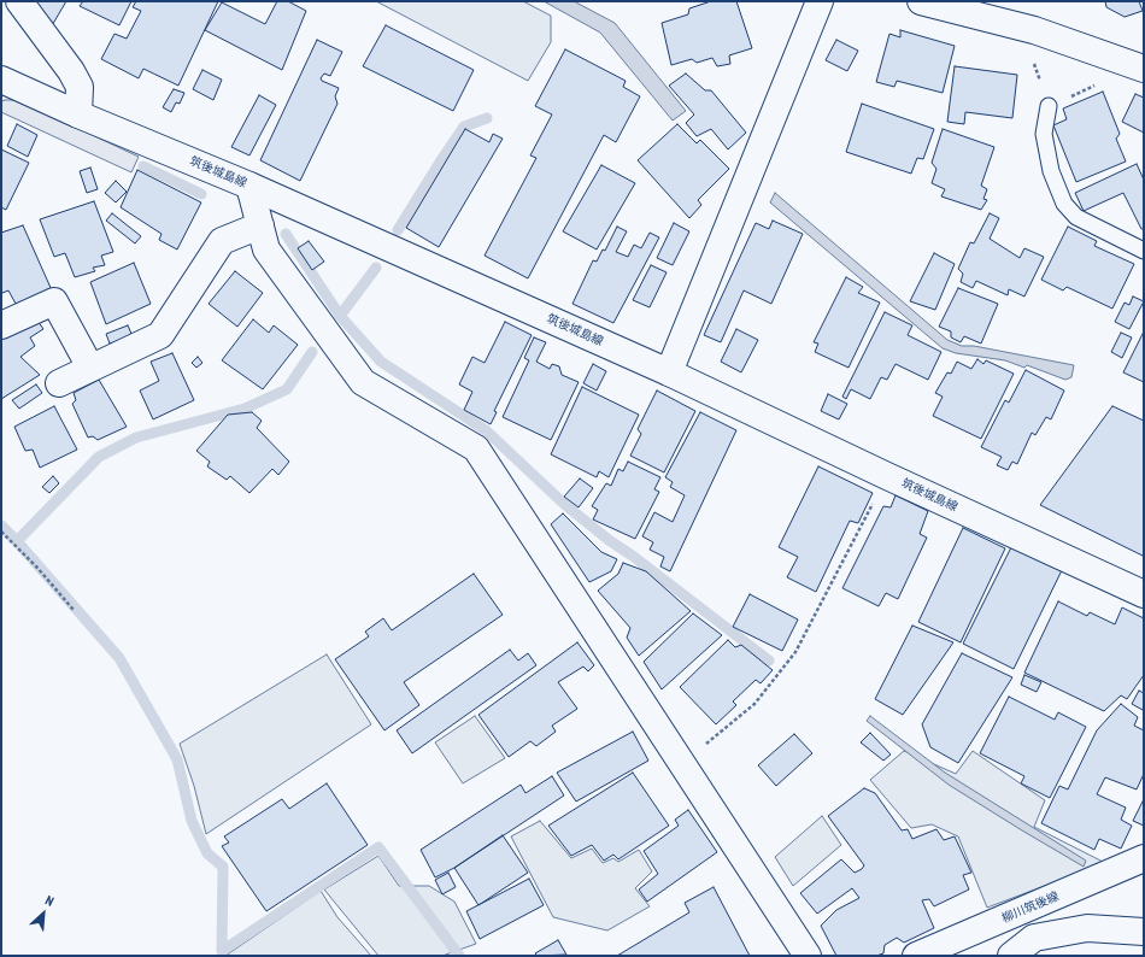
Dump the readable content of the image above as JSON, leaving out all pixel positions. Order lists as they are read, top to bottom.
{
  "streets": {
    "street": ["筑後城島線", "柳川筑後線"]
  },
  "north": "top right"
}
